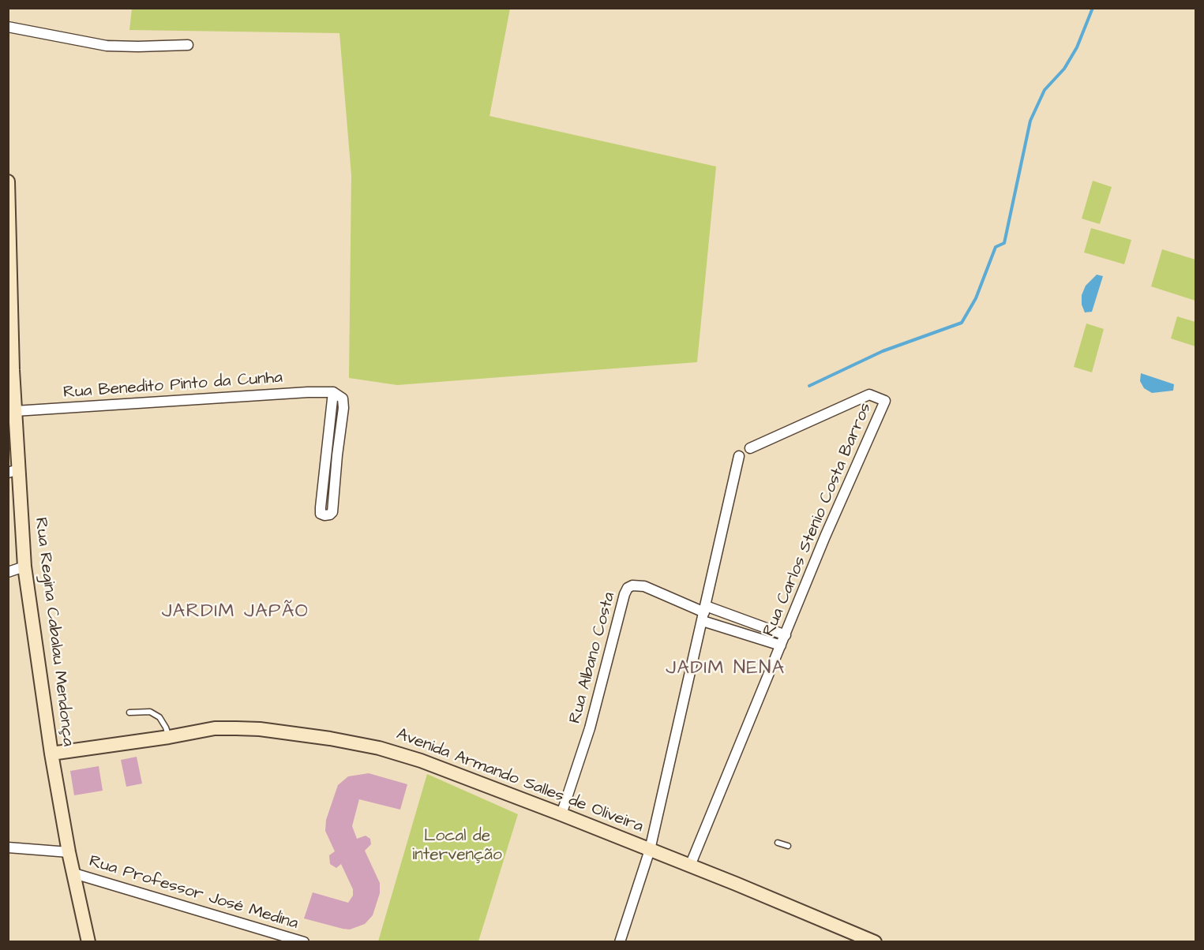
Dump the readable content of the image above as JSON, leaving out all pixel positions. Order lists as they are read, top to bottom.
{
  "streets": {
    "main road": ["Rua Regina Cabalau Mendonça", "Avenida Armando Salles de Oliveira"],
    "street": [
      "Rua Benedito Pinto da Cunha",
      "Rua Carlos Stenio Costa Barros",
      "Rua Albano Costa",
      "Rua Professor José Medina"
    ]
  },
  "crossings": [
    ["Rua Benedito Pinto da Cunha", "Rua Regina Cabalau Mendonça"],
    ["Rua Carlos Stenio Costa Barros", "Rua Albano Costa"],
    ["Rua Carlos Stenio Costa Barros", "Avenida Armando Salles de Oliveira"],
    ["Rua Regina Cabalau Mendonça", "Avenida Armando Salles de Oliveira"],
    ["Rua Regina Cabalau Mendonça", "Rua Professor José Medina"],
    ["Rua Albano Costa", "Avenida Armando Salles de Oliveira"]
  ],
  "districts": ["JARDIM JAPÃO", "JADIM NENA"],
  "parks": ["Local de intervenção"]
}
